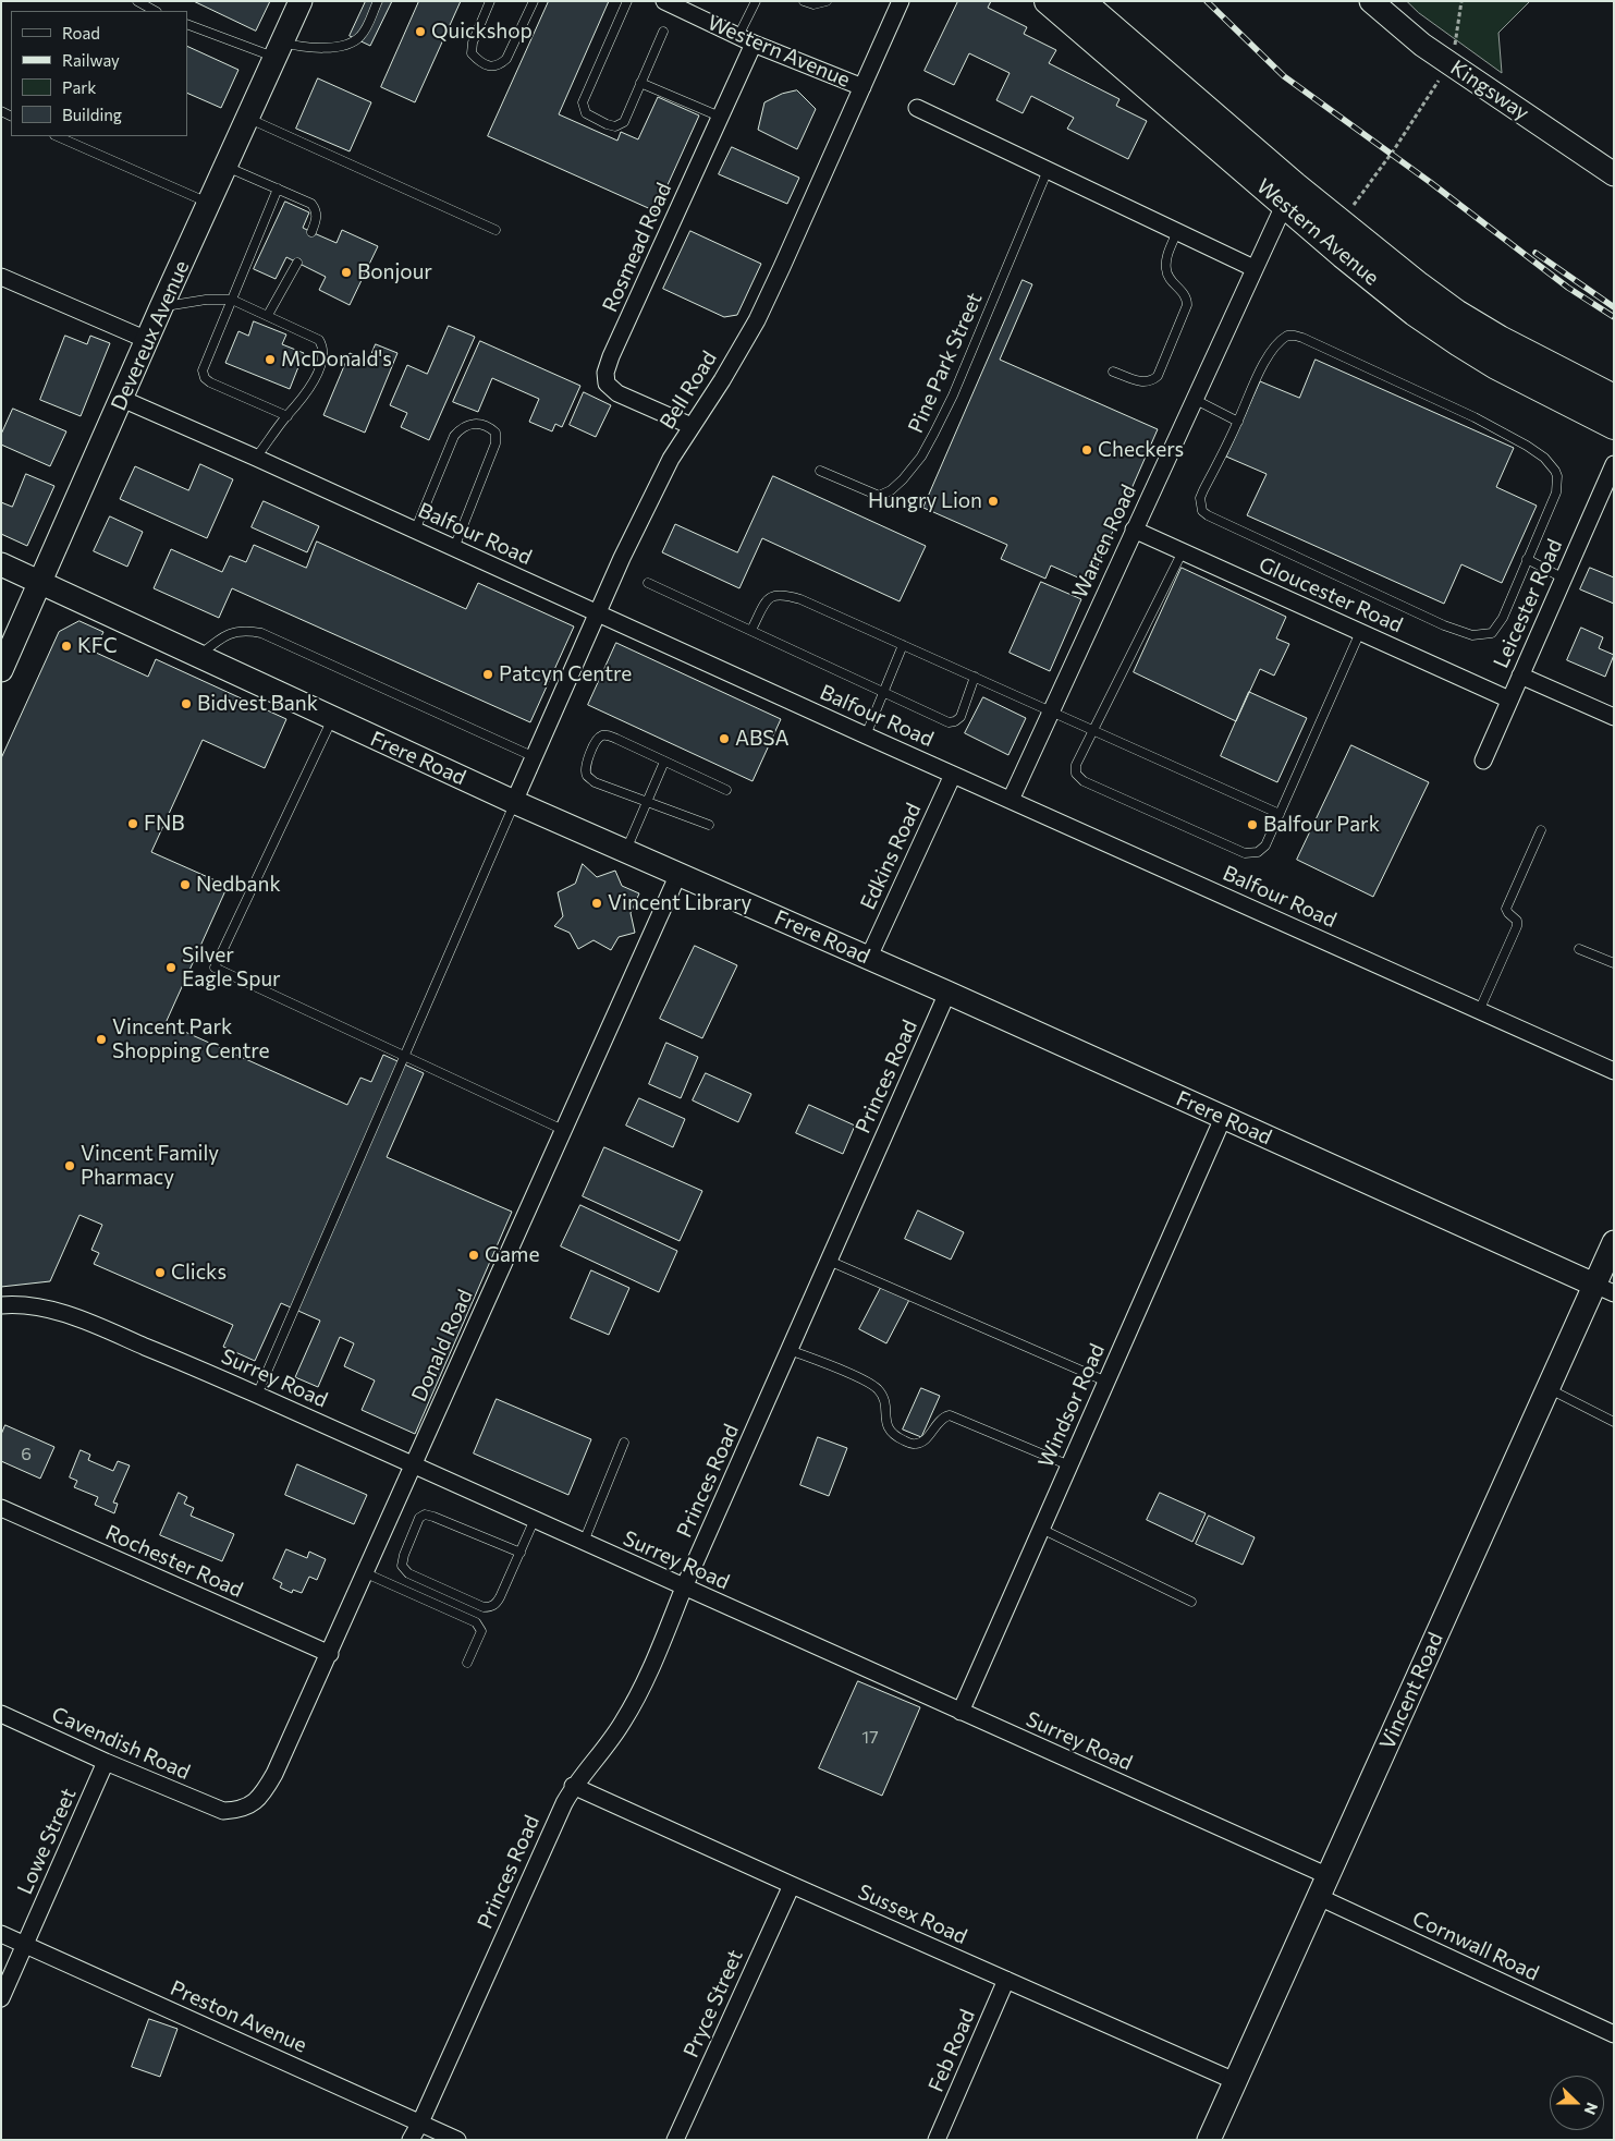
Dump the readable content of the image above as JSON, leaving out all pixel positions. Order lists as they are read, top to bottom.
{
  "streets": {
    "main road": ["Western Avenue"],
    "street": [
      "Kingsway",
      "Rosmead Road",
      "Devereux Avenue",
      "Bell Road",
      "Balfour Road",
      "Warren Road",
      "Gloucester Road",
      "Leicester Road",
      "Frere Road",
      "Edkins Road",
      "Princes Road",
      "Donald Road",
      "Surrey Road",
      "Windsor Road",
      "Rochester Road",
      "Vincent Road",
      "Cavendish Road",
      "Lowe Street",
      "Sussex Road",
      "Cornwall Road",
      "Pryce Street",
      "Preston Avenue",
      "Feb Road"
    ],
    "lane": ["Pine Park Street"]
  },
  "crossings": [
    ["Western Avenue", "Rosmead Road"],
    ["Western Avenue", "Bell Road"],
    ["Western Avenue", "Warren Road"],
    ["Rosmead Road", "Bell Road"],
    ["Devereux Avenue", "Balfour Road"],
    ["Devereux Avenue", "Frere Road"],
    ["Bell Road", "Balfour Road"],
    ["Bell Road", "Frere Road"],
    ["Balfour Road", "Warren Road"],
    ["Balfour Road", "Edkins Road"],
    ["Warren Road", "Gloucester Road"],
    ["Gloucester Road", "Leicester Road"],
    ["Frere Road", "Edkins Road"],
    ["Frere Road", "Princes Road"],
    ["Frere Road", "Donald Road"],
    ["Frere Road", "Windsor Road"],
    ["Frere Road", "Vincent Road"],
    ["Princes Road", "Surrey Road"],
    ["Princes Road", "Sussex Road"],
    ["Princes Road", "Preston Avenue"],
    ["Donald Road", "Surrey Road"],
    ["Donald Road", "Rochester Road"],
    ["Donald Road", "Cavendish Road"],
    ["Surrey Road", "Windsor Road"],
    ["Surrey Road", "Vincent Road"],
    ["Vincent Road", "Sussex Road"],
    ["Vincent Road", "Cornwall Road"],
    ["Cavendish Road", "Lowe Street"],
    ["Lowe Street", "Preston Avenue"],
    ["Sussex Road", "Pryce Street"],
    ["Sussex Road", "Feb Road"]
  ],
  "places": [
    "Quickshop",
    "Bonjour",
    "McDonald's",
    "Checkers",
    "Hungry Lion",
    "KFC",
    "Patcyn Centre",
    "Bidvest Bank",
    "ABSA",
    "FNB",
    "Balfour Park",
    "Nedbank",
    "Vincent Library",
    "Silver Eagle Spur",
    "Vincent Park Shopping Centre",
    "Vincent Family Pharmacy",
    "Game",
    "Clicks"
  ],
  "house_numbers": ["6", "17"],
  "legend": [
    "Road",
    "Railway",
    "Park",
    "Building"
  ],
  "north": "right"
}
